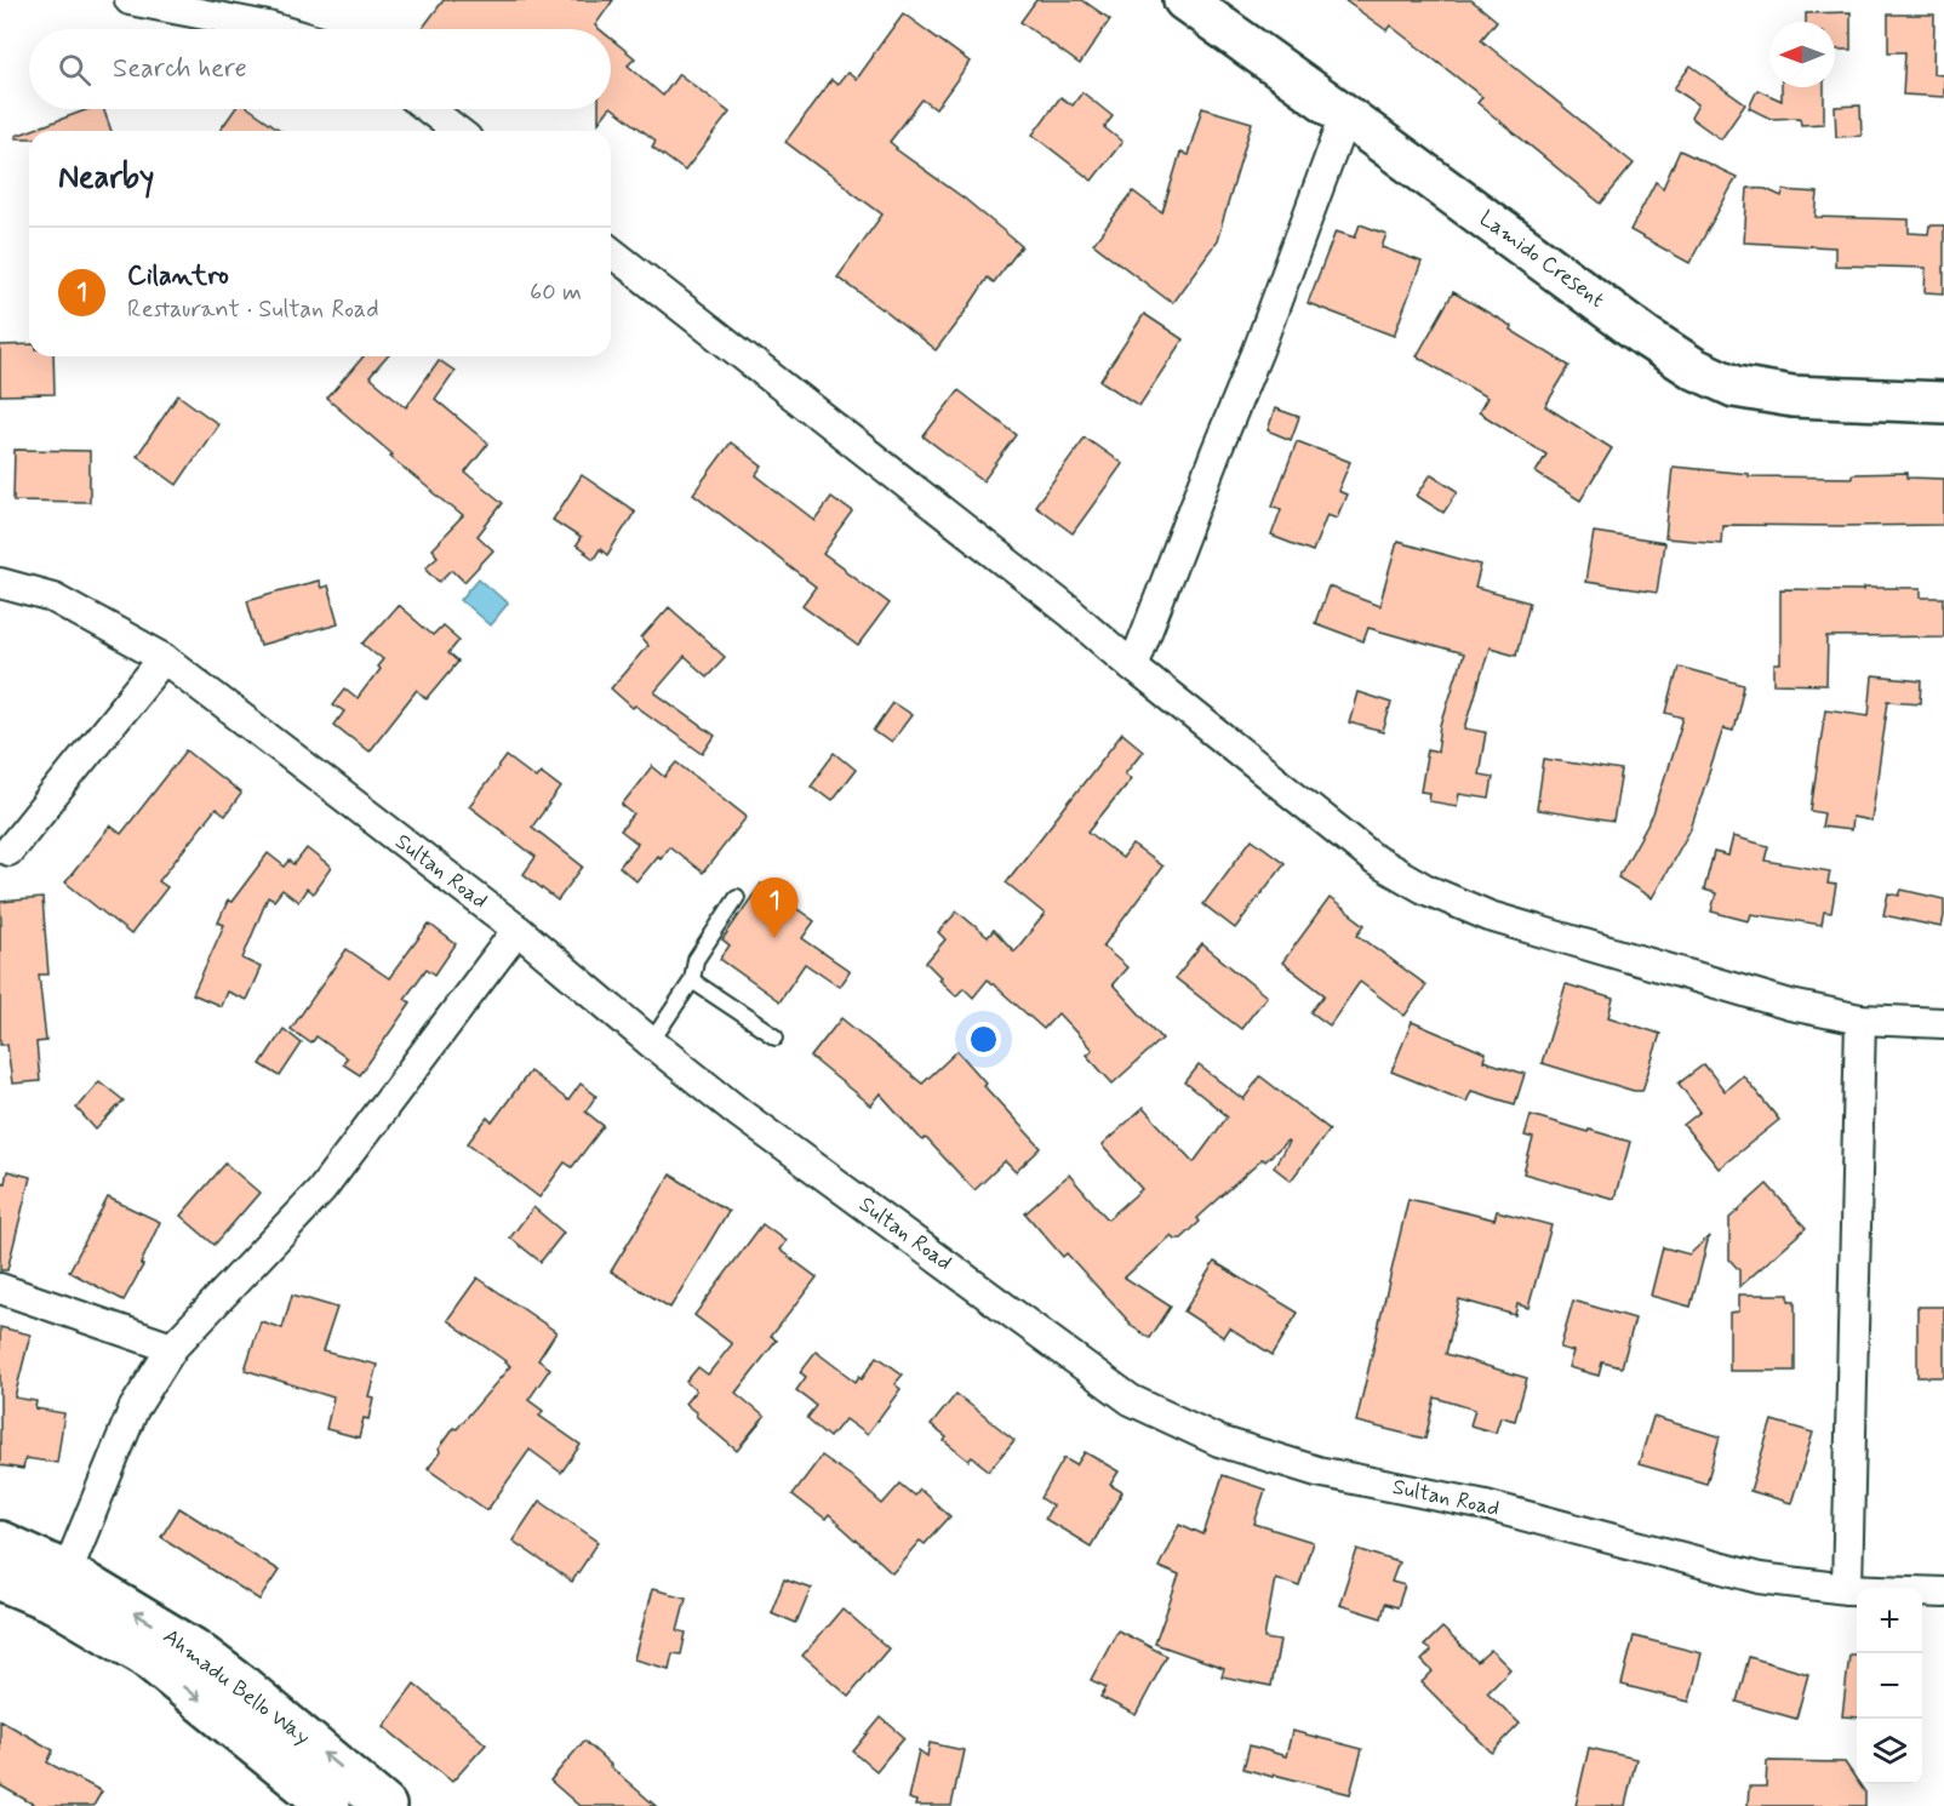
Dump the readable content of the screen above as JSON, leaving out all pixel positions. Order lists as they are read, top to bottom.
{
  "streets": {
    "street": ["Lamido Cresent", "Sultan Road", "Ahmadu Bello Way"]
  },
  "north": "left",
  "page": {
    "search": "Search here",
    "heading": "Nearby",
    "list": [
      {
        "mark": "1",
        "name": "Cilantro",
        "note": "Restaurant · Sultan Road",
        "value": "60 m"
      }
    ],
    "pins": "1",
    "map_buttons": ["+", "−"]
  }
}
